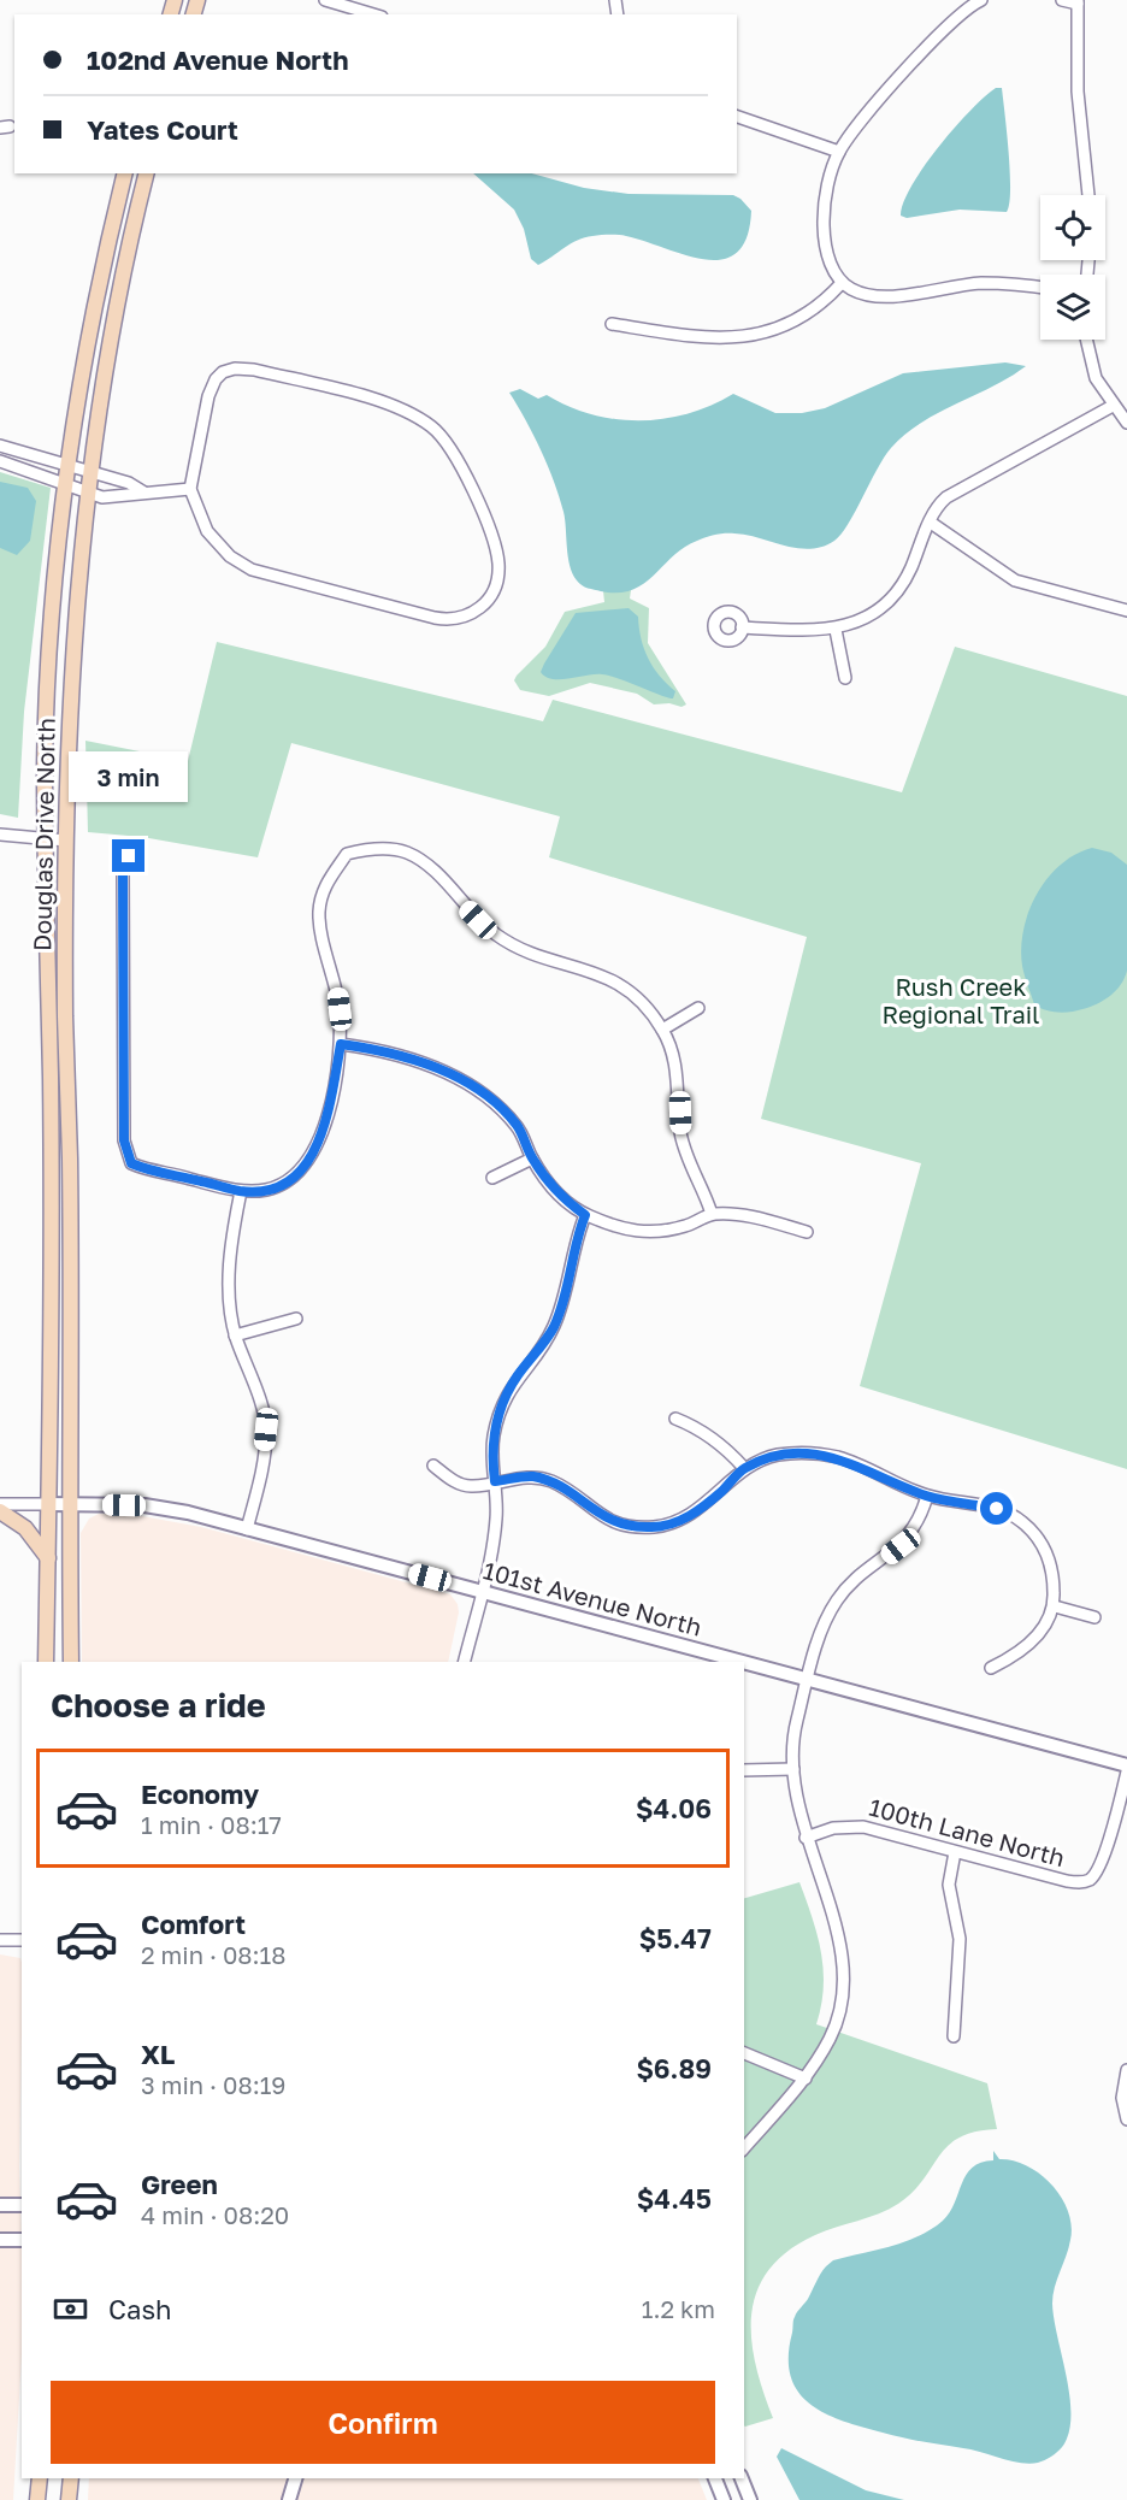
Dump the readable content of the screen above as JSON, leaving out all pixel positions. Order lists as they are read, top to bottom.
{
  "streets": {
    "main road": ["Douglas Drive North"],
    "street": ["101st Avenue North", "100th Lane North"]
  },
  "crossings": [
    ["Douglas Drive North", "101st Avenue North"],
    ["101st Avenue North", "100th Lane North"]
  ],
  "parks": ["Rush Creek Regional Trail"],
  "page": {
    "banner": ["102nd Avenue North", "Yates Court"],
    "bubble": "3 min",
    "heading": "Choose a ride",
    "list": [
      {
        "name": "Economy",
        "note": "1 min · 08:17",
        "value": "$4.06"
      },
      {
        "name": "Comfort",
        "note": "2 min · 08:18",
        "value": "$5.47"
      },
      {
        "name": "XL",
        "note": "3 min · 08:19",
        "value": "$6.89"
      },
      {
        "name": "Green",
        "note": "4 min · 08:20",
        "value": "$4.45"
      }
    ],
    "pay": ["Cash", "1.2 km"],
    "buttons": "Confirm"
  }
}
